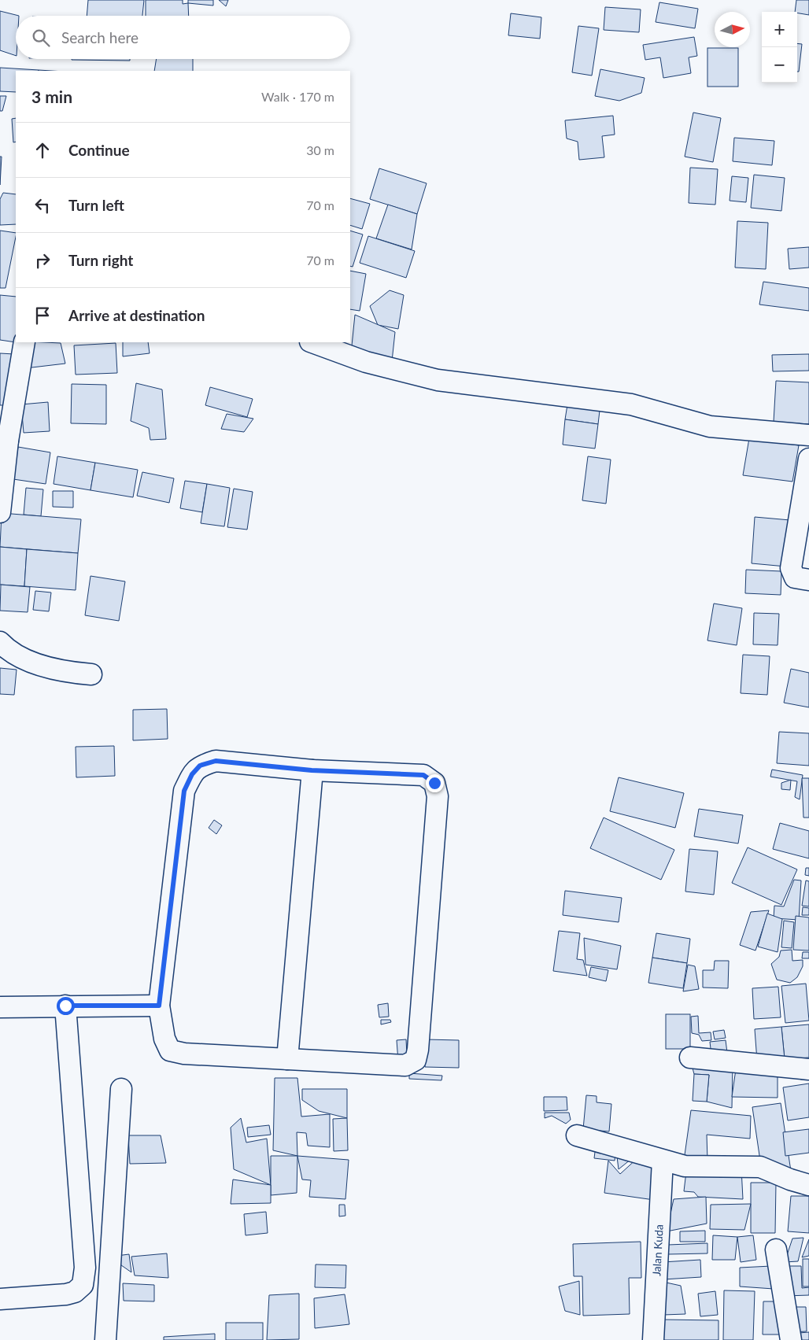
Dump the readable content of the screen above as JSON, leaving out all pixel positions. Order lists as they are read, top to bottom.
{
  "streets": {
    "street": ["Jalan Kuda"]
  },
  "north": "right",
  "page": {
    "map_buttons": ["+", "−"],
    "search": "Search here",
    "heading": ["3 min", "Walk · 170 m"],
    "list": [
      ["Continue", "30 m"],
      ["Turn left", "70 m"],
      ["Turn right", "70 m"],
      "Arrive at destination"
    ]
  }
}
